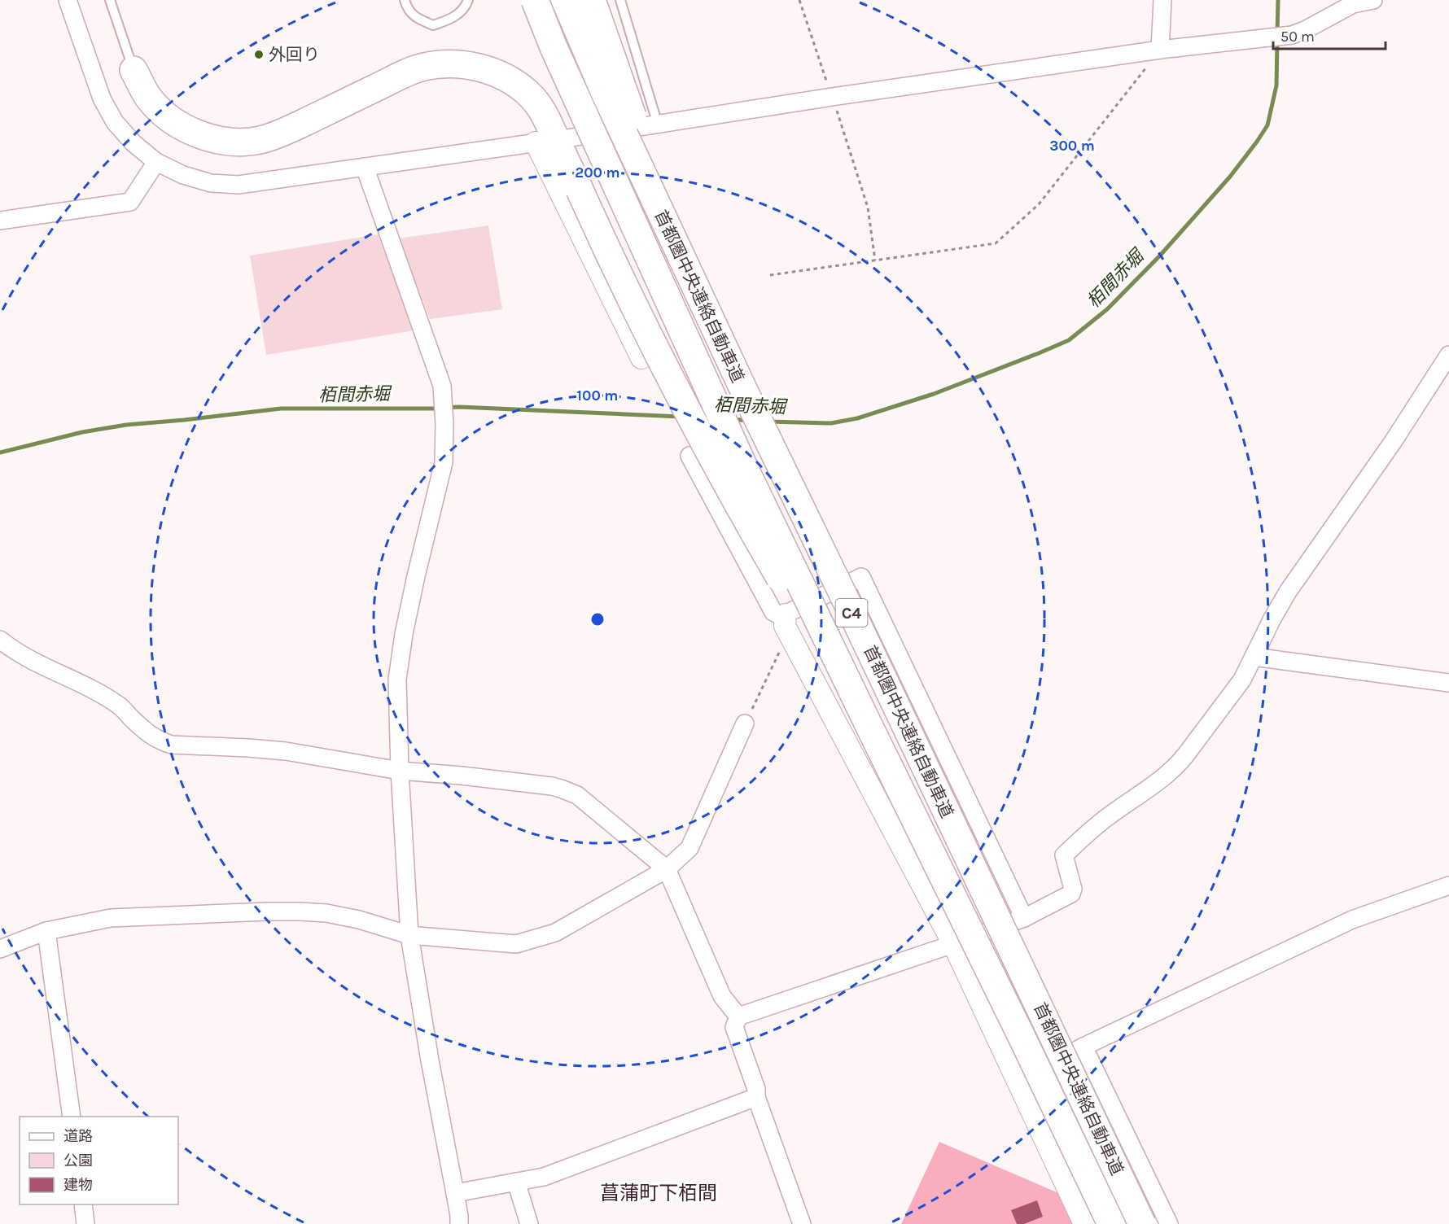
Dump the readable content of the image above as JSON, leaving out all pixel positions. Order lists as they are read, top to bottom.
{
  "streets": {
    "highway": ["首都圏中央連絡自動車道", "C4"]
  },
  "districts": ["菖蒲町下栢間"],
  "water": ["栢間赤堀"],
  "places": ["外回り"],
  "legend": ["道路", "公園", "建物"],
  "scale_bar": "50 m",
  "rings": ["300 m", "200 m", "100 m"]
}
